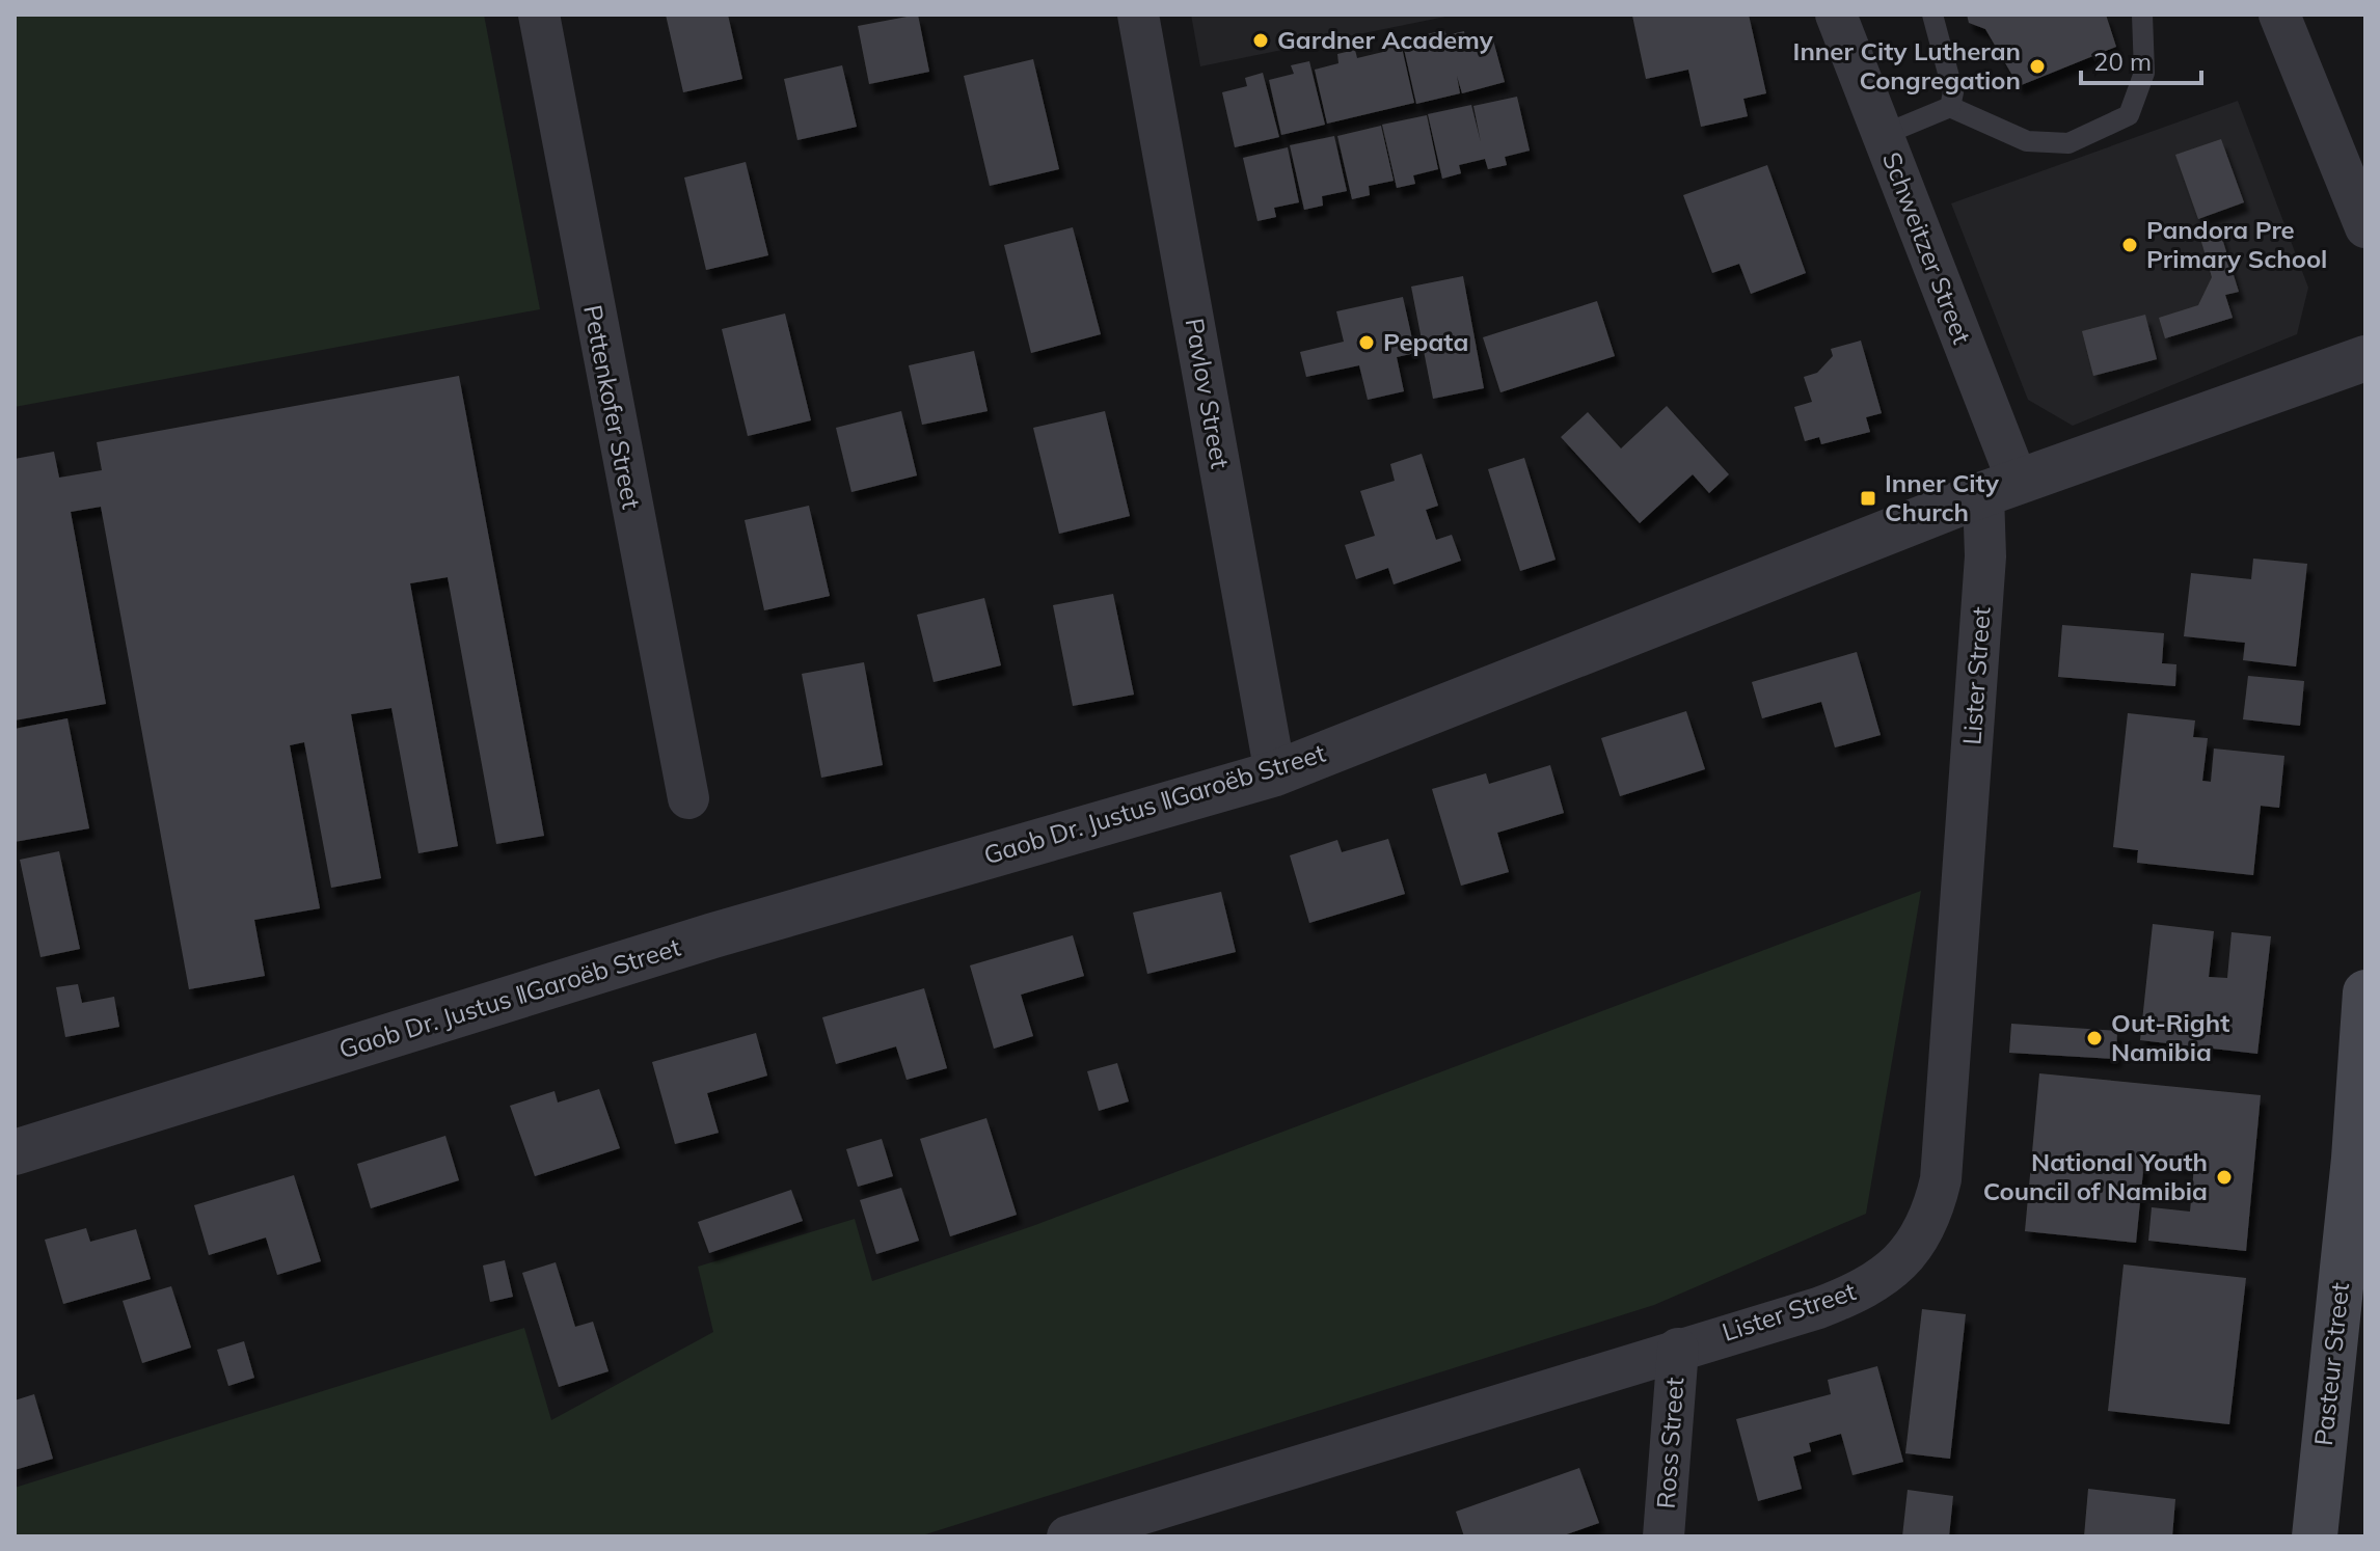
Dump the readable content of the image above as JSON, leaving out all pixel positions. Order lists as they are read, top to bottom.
{
  "streets": {
    "main road": ["Pasteur Street"],
    "street": [
      "Schweitzer Street",
      "Pavlov Street",
      "Pettenkofer Street",
      "Lister Street",
      "Gaob Dr. Justus ǁGaroëb Street",
      "Ross Street"
    ]
  },
  "crossings": [
    ["Schweitzer Street", "Lister Street"],
    ["Schweitzer Street", "Gaob Dr. Justus ǁGaroëb Street"],
    ["Pavlov Street", "Gaob Dr. Justus ǁGaroëb Street"],
    ["Lister Street", "Gaob Dr. Justus ǁGaroëb Street"],
    ["Lister Street", "Ross Street"]
  ],
  "places": {
    "other": [
      "Gardner Academy",
      "Inner City Lutheran Congregation",
      "Pandora Pre Primary School",
      "Pepata",
      "Out-Right Namibia",
      "National Youth Council of Namibia"
    ],
    "transit": ["Inner City Church"]
  },
  "scale_bar": "20 m"
}
